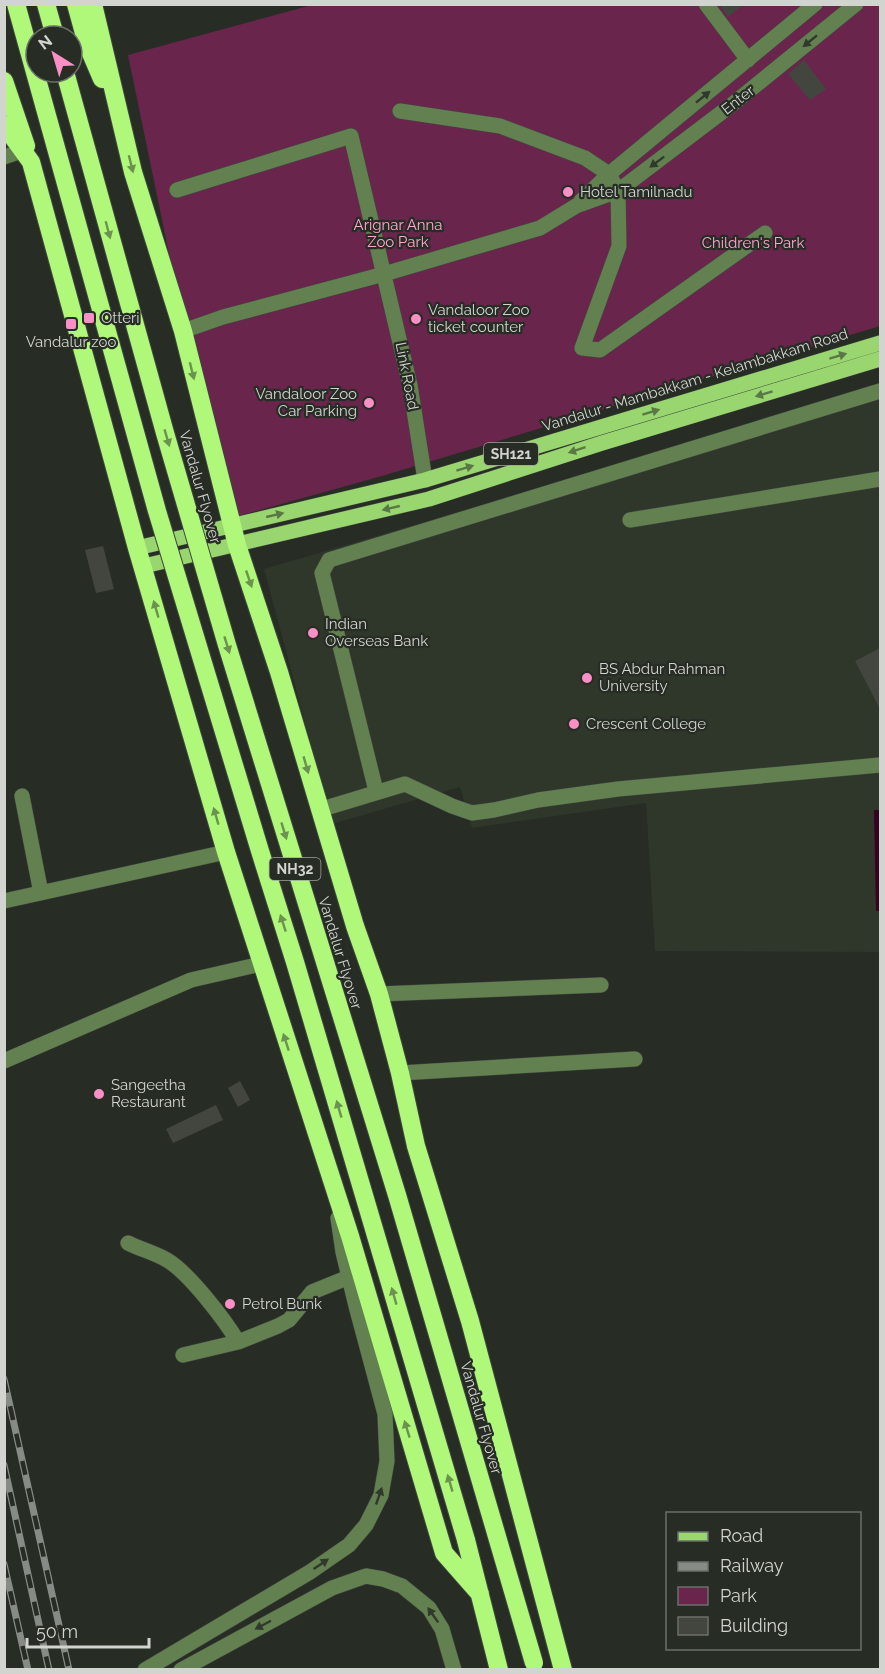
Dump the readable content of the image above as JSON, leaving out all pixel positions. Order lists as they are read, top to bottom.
{
  "streets": {
    "highway": ["Vandalur Flyover", "NH32"],
    "main road": ["Vandalur - Mambakkam - Kelambakkam Road", "SH121"],
    "street": ["Enter", "Link Road"]
  },
  "crossings": [
    ["Link Road", "Vandalur - Mambakkam - Kelambakkam Road"]
  ],
  "parks": ["Arignar Anna Zoo Park", "Children's Park"],
  "places": {
    "other": [
      "Hotel Tamilnadu",
      "Vandaloor Zoo ticket counter",
      "Vandaloor Zoo Car Parking",
      "Indian Overseas Bank",
      "BS Abdur Rahman University",
      "Crescent College",
      "Sangeetha Restaurant",
      "Petrol Bunk"
    ],
    "transit": ["Otteri", "Vandalur zoo"]
  },
  "legend": [
    "Road",
    "Railway",
    "Park",
    "Building"
  ],
  "scale_bar": "50 m",
  "north": "top left"
}
